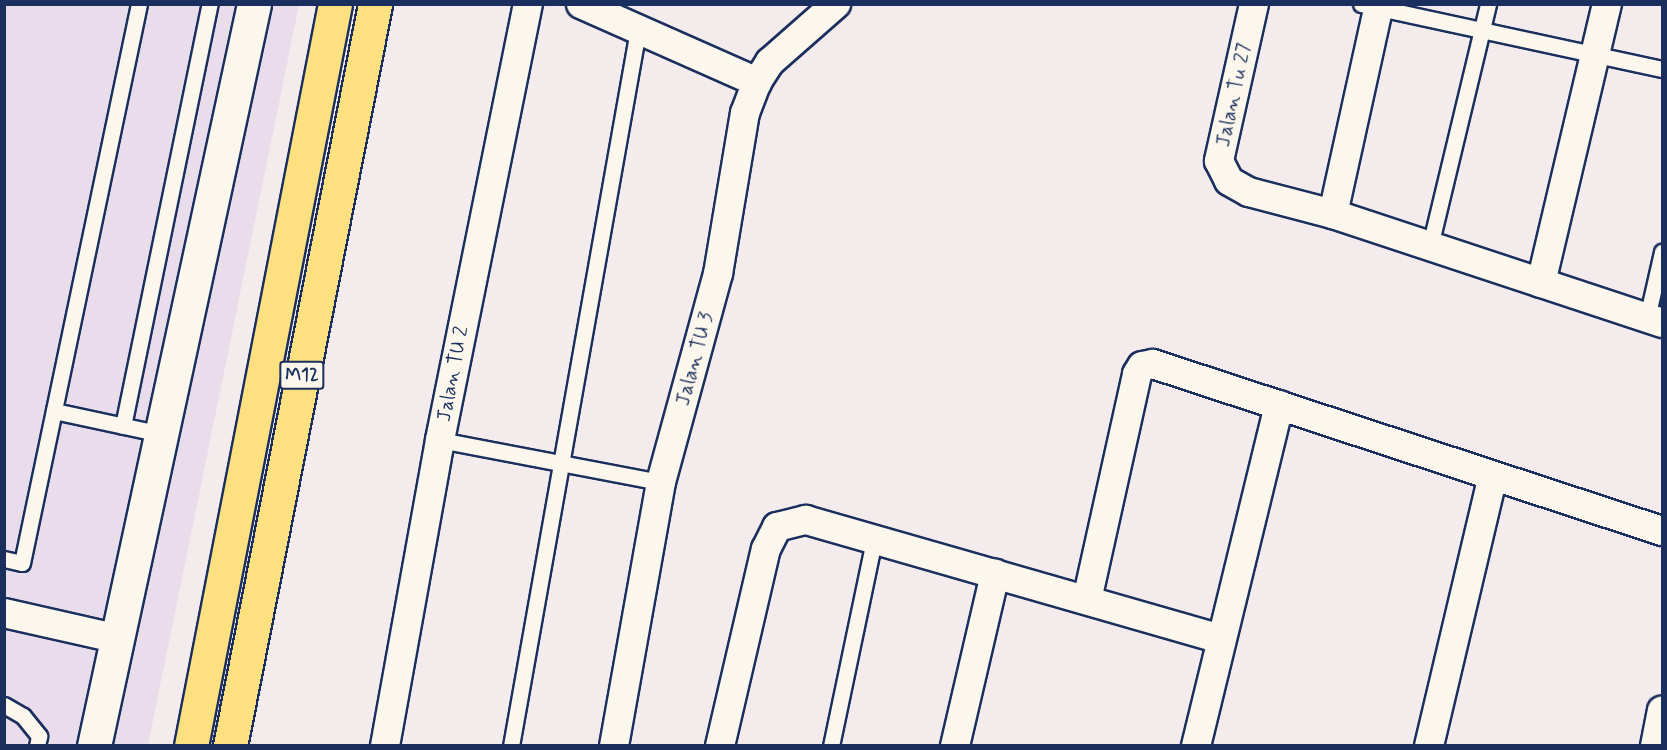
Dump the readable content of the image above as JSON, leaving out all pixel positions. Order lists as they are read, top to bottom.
{
  "streets": {
    "main road": ["M12"],
    "street": ["Jalan Tu 27", "Jalan TU 3", "Jalan TU 2"]
  }
}
